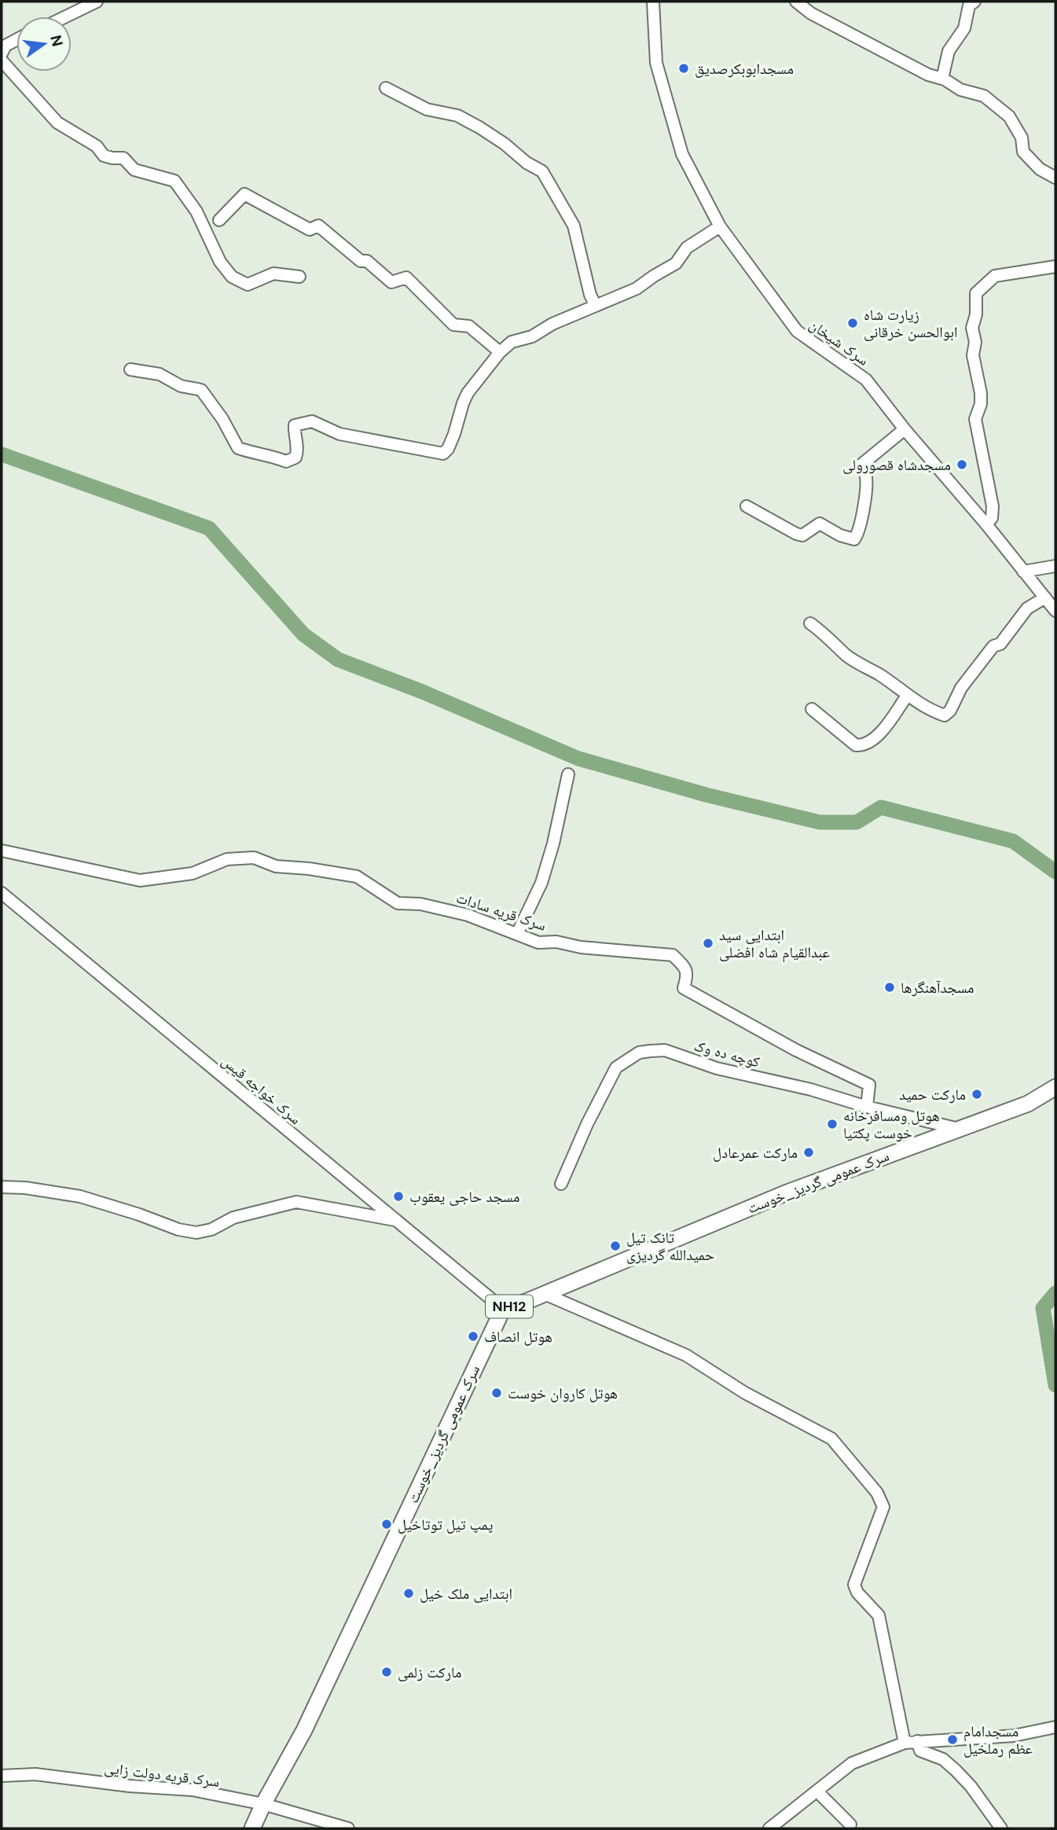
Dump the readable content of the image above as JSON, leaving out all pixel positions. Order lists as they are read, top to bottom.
{
  "streets": {
    "highway": ["سرک عمومی گردیز_خوست", "NH12"],
    "street": [
      "سرک شیخان",
      "سرک قریه سادات",
      "کوچه ده وک",
      "سرک خواجه قیس",
      "سرک قریه دولت زایی"
    ]
  },
  "crossings": [
    ["سرک قریه سادات", "کوچه ده وک"],
    ["کوچه ده وک", "سرک عمومی گردیز_خوست"],
    ["سرک خواجه قیس", "سرک عمومی گردیز_خوست"],
    ["سرک عمومی گردیز_خوست", "سرک قریه دولت زایی"]
  ],
  "places": [
    "مسجدابوبکرصدیق",
    "زیارت شاه ابوالحسن خرقانی",
    "مسجدشاه قصورولی",
    "ابتدایی سید عبدالقیام شاه افضلی",
    "مسجدآهنگرها",
    "مارکت حمید",
    "هوتل ومسافرخانه خوست پکتیا",
    "مارکت عمرعادل",
    "مسجد حاجی یعقوب",
    "تانک تیل حمیدالله گردیزی",
    "هوتل انصاف",
    "هوتل کاروان خوست",
    "پمپ تیل توتاخیل",
    "ابتدایی ملک خیل",
    "مارکت زلمی",
    "مسجدامام عظم رملخیل"
  ],
  "north": "right"
}
